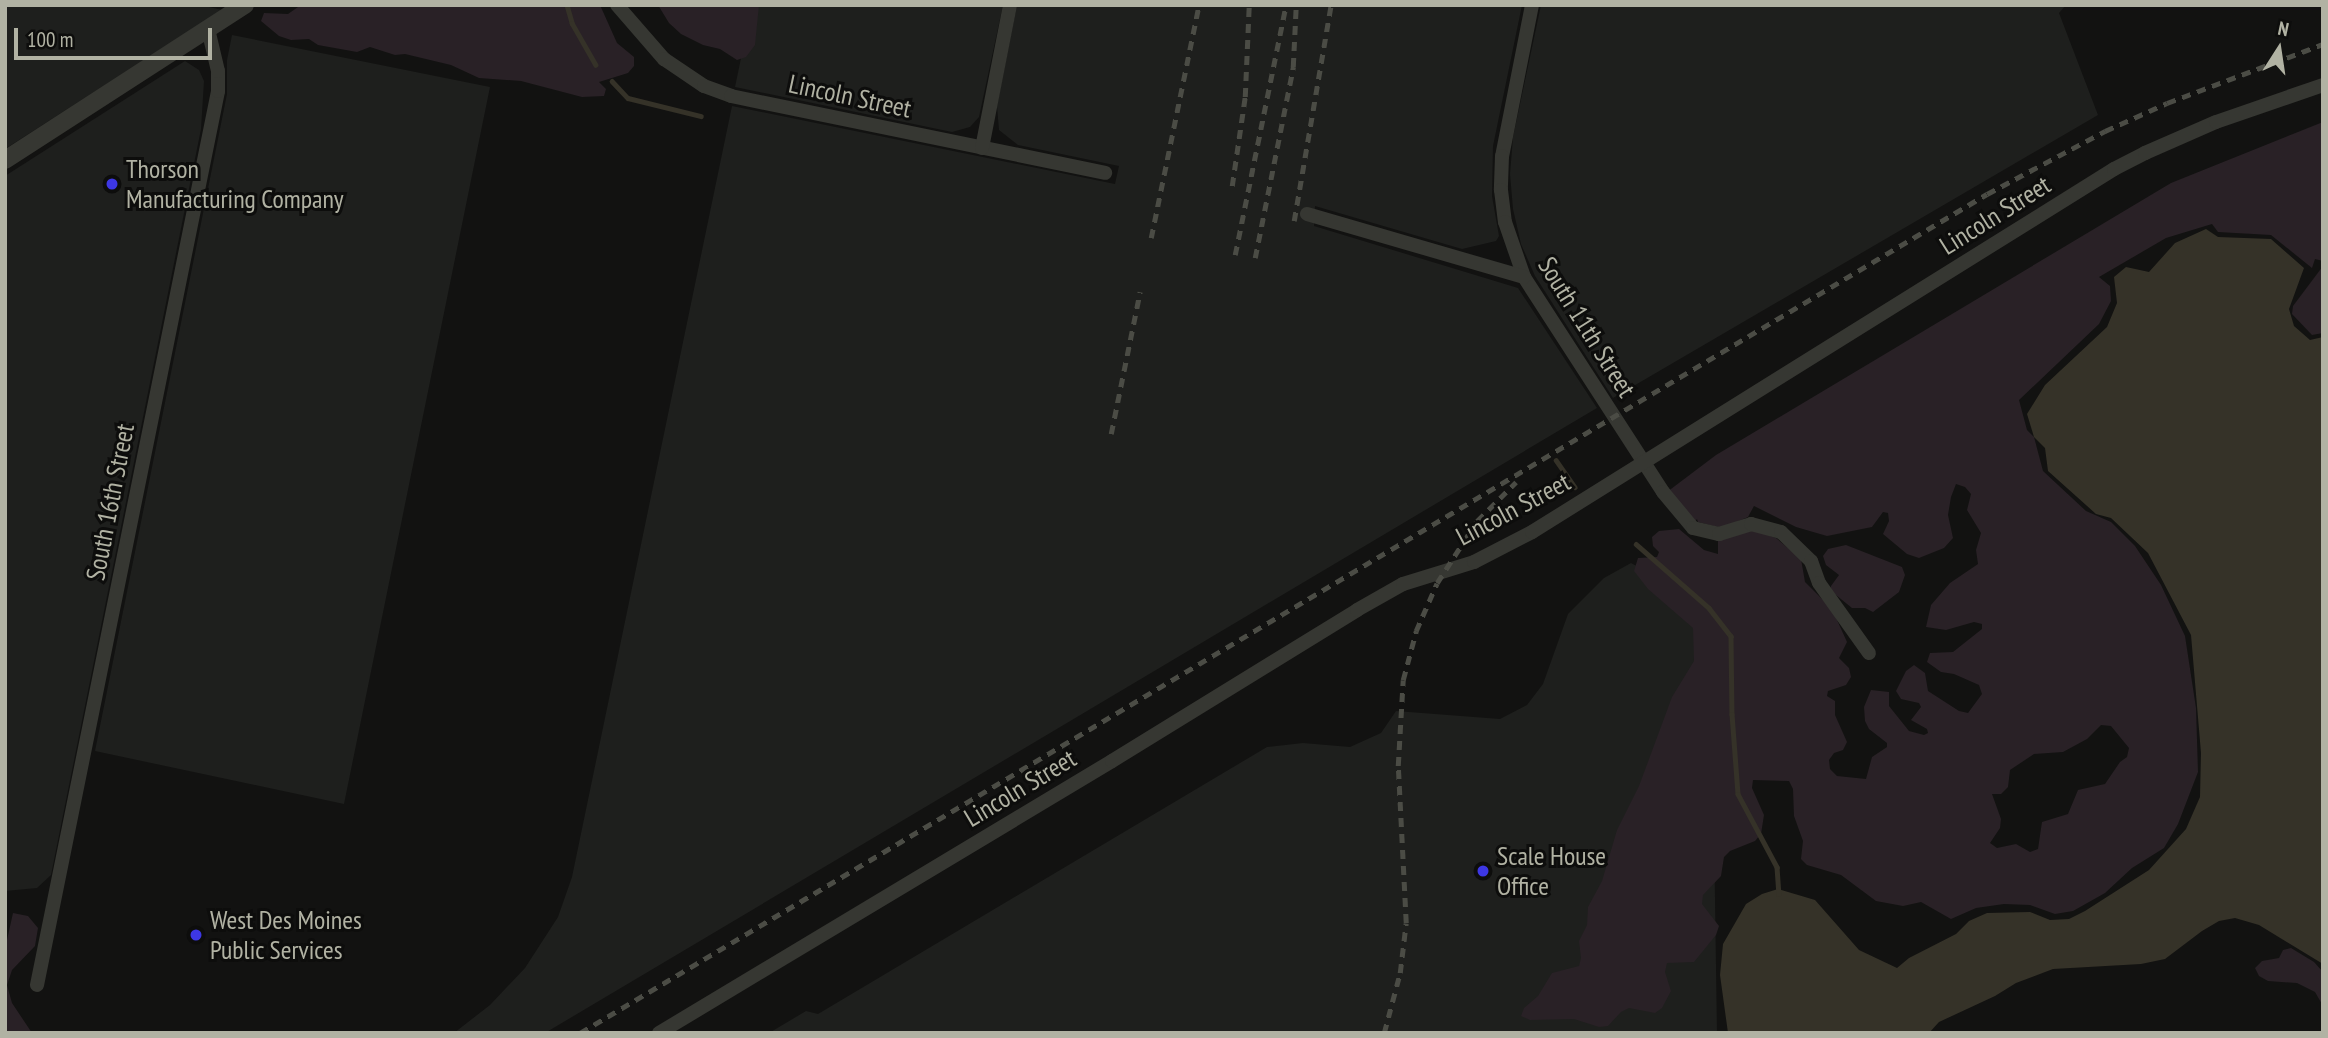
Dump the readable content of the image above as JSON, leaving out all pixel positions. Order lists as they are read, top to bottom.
{
  "streets": {
    "street": ["Lincoln Street", "South 11th Street", "South 16th Street"]
  },
  "crossings": [
    ["Lincoln Street", "South 11th Street"]
  ],
  "places": ["Thorson Manufacturing Company", "Scale House Office", "West Des Moines Public Services"],
  "scale_bar": "100 m",
  "north": "top"
}
